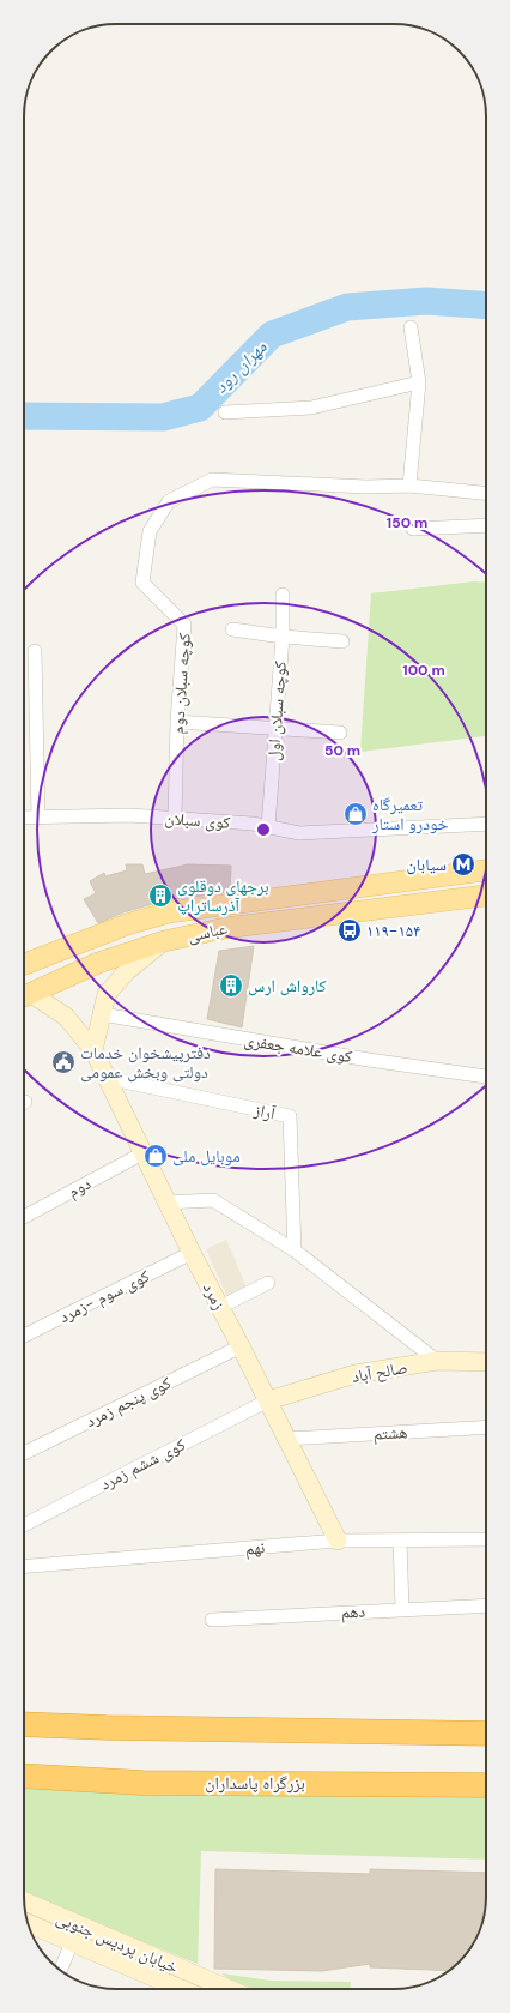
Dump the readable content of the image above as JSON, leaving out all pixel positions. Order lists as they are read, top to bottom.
{
  "streets": {
    "highway": ["بزرگراه پاسداران"],
    "main road": ["عباسى"],
    "street": [
      "کوچه سبلان دوم",
      "کوچه سبلان اول",
      "کوی سبلان",
      "کوی علامه جعفری",
      "آراز",
      "دوم",
      "کوی سوم -زمرد",
      "زمرد",
      "صالح آباد",
      "کوی پنجم زمرد",
      "هشتم",
      "کوی ششم زمرد",
      "نهم",
      "دهم",
      "خیابان پردیس جنوبی"
    ]
  },
  "crossings": [
    ["کوچه سبلان دوم", "کوی سبلان"],
    ["کوچه سبلان اول", "کوی سبلان"],
    ["آراز", "زمرد"],
    ["دوم", "زمرد"],
    ["کوی سوم -زمرد", "زمرد"],
    ["زمرد", "صالح آباد"],
    ["زمرد", "کوی پنجم زمرد"],
    ["زمرد", "هشتم"],
    ["زمرد", "کوی ششم زمرد"],
    ["زمرد", "نهم"],
    ["صالح آباد", "کوی ششم زمرد"]
  ],
  "water": ["مهران رود"],
  "places": {
    "shop": ["تعمیرگاه خودرو استار", "موبایل ملی"],
    "metro station": ["سیابان"],
    "building": ["برجهای دوقلوی آذرساتراپ", "کارواش ارس"],
    "bus stop": ["۱۱۹-۱۵۴"],
    "public building": ["دفترپیشخوان خدمات دولتی وبخش عمومی"]
  },
  "rings": ["150 m", "100 m", "50 m"]
}
